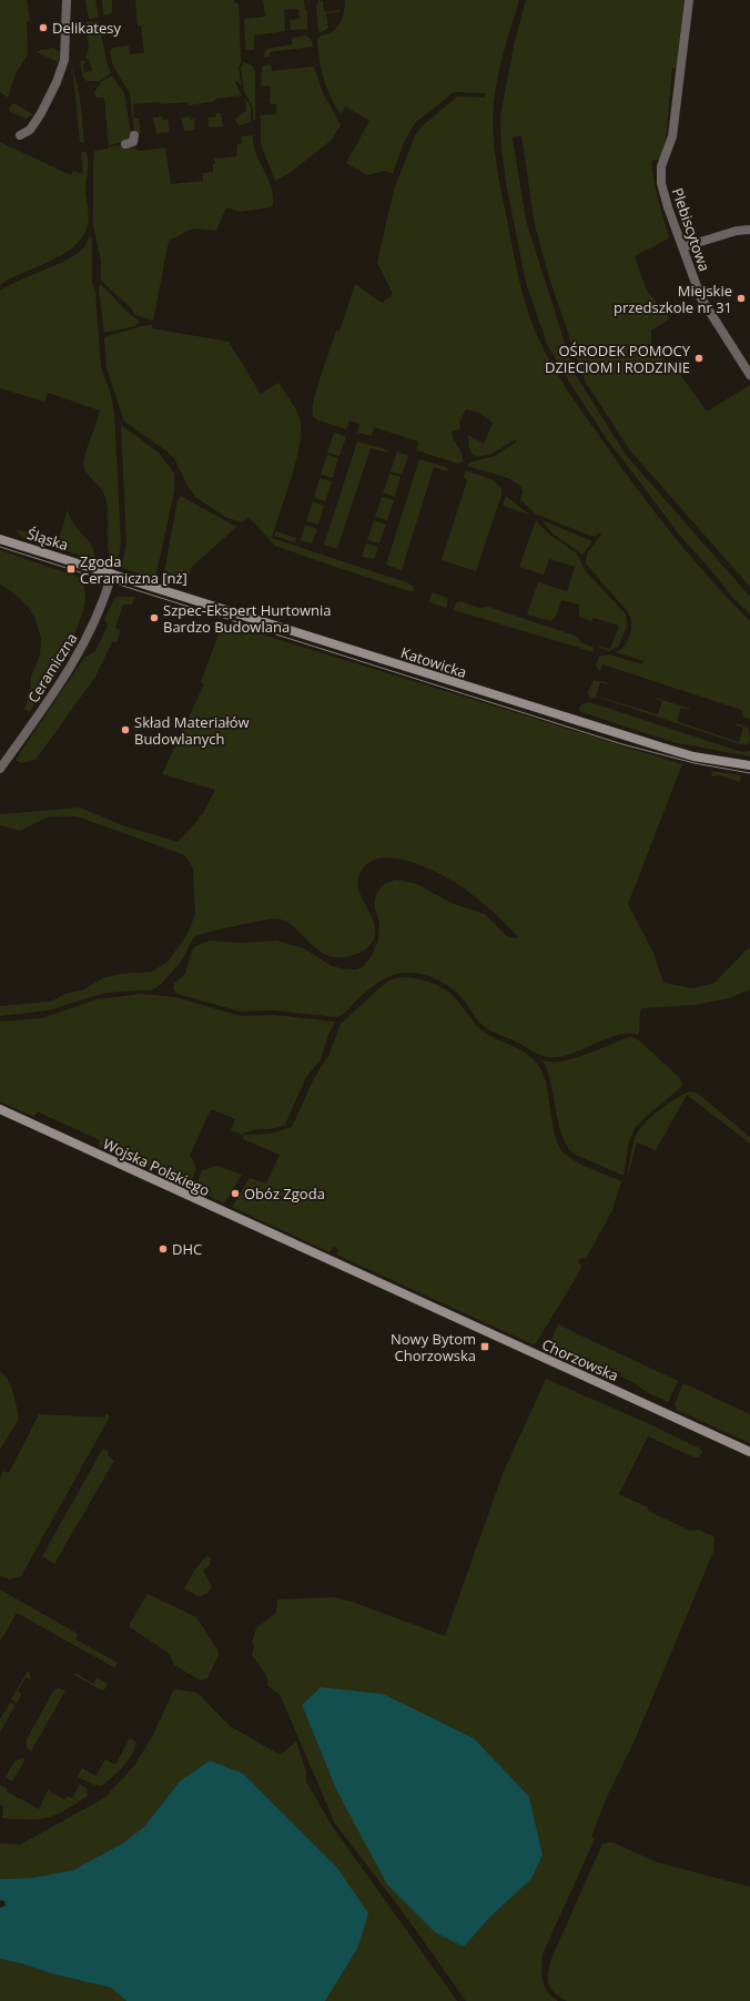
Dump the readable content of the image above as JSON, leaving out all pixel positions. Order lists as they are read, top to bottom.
{
  "streets": {
    "street": [
      "Plebiscytowa",
      "Śląska",
      "Katowicka",
      "Ceramiczna",
      "Wojska Polskiego",
      "Chorzowska"
    ]
  },
  "crossings": [
    ["Śląska", "Katowicka"],
    ["Śląska", "Ceramiczna"],
    ["Katowicka", "Ceramiczna"],
    ["Wojska Polskiego", "Chorzowska"]
  ],
  "places": {
    "other": [
      "Delikatesy",
      "Miejskie przedszkole nr 31",
      "OŚRODEK POMOCY DZIECIOM I RODZINIE",
      "Szpec-Ekspert Hurtownia Bardzo Budowlana",
      "Skład Materiałów Budowlanych",
      "Obóz Zgoda",
      "DHC"
    ],
    "transit": ["Zgoda Ceramiczna [nż]", "Nowy Bytom Chorzowska"]
  }
}
